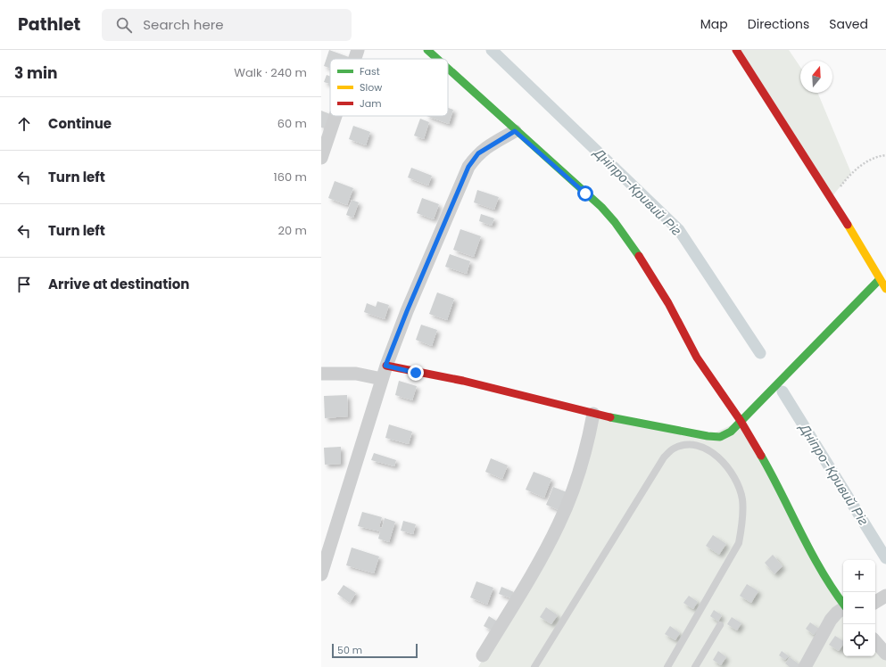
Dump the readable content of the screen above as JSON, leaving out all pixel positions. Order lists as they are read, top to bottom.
{
  "water": ["Дніпро-Кривий Ріг"],
  "legend": ["Fast", "Slow", "Jam"],
  "scale_bar": "50 m",
  "north": "top",
  "page": {
    "header": "Pathlet",
    "search": "Search here",
    "nav": ["Map", "Directions", "Saved"],
    "heading": ["3 min", "Walk · 240 m"],
    "list": [
      ["Continue", "60 m"],
      ["Turn left", "160 m"],
      ["Turn left", "20 m"],
      "Arrive at destination"
    ],
    "map_buttons": ["+", "−"],
    "scale": "50 m"
  }
}
